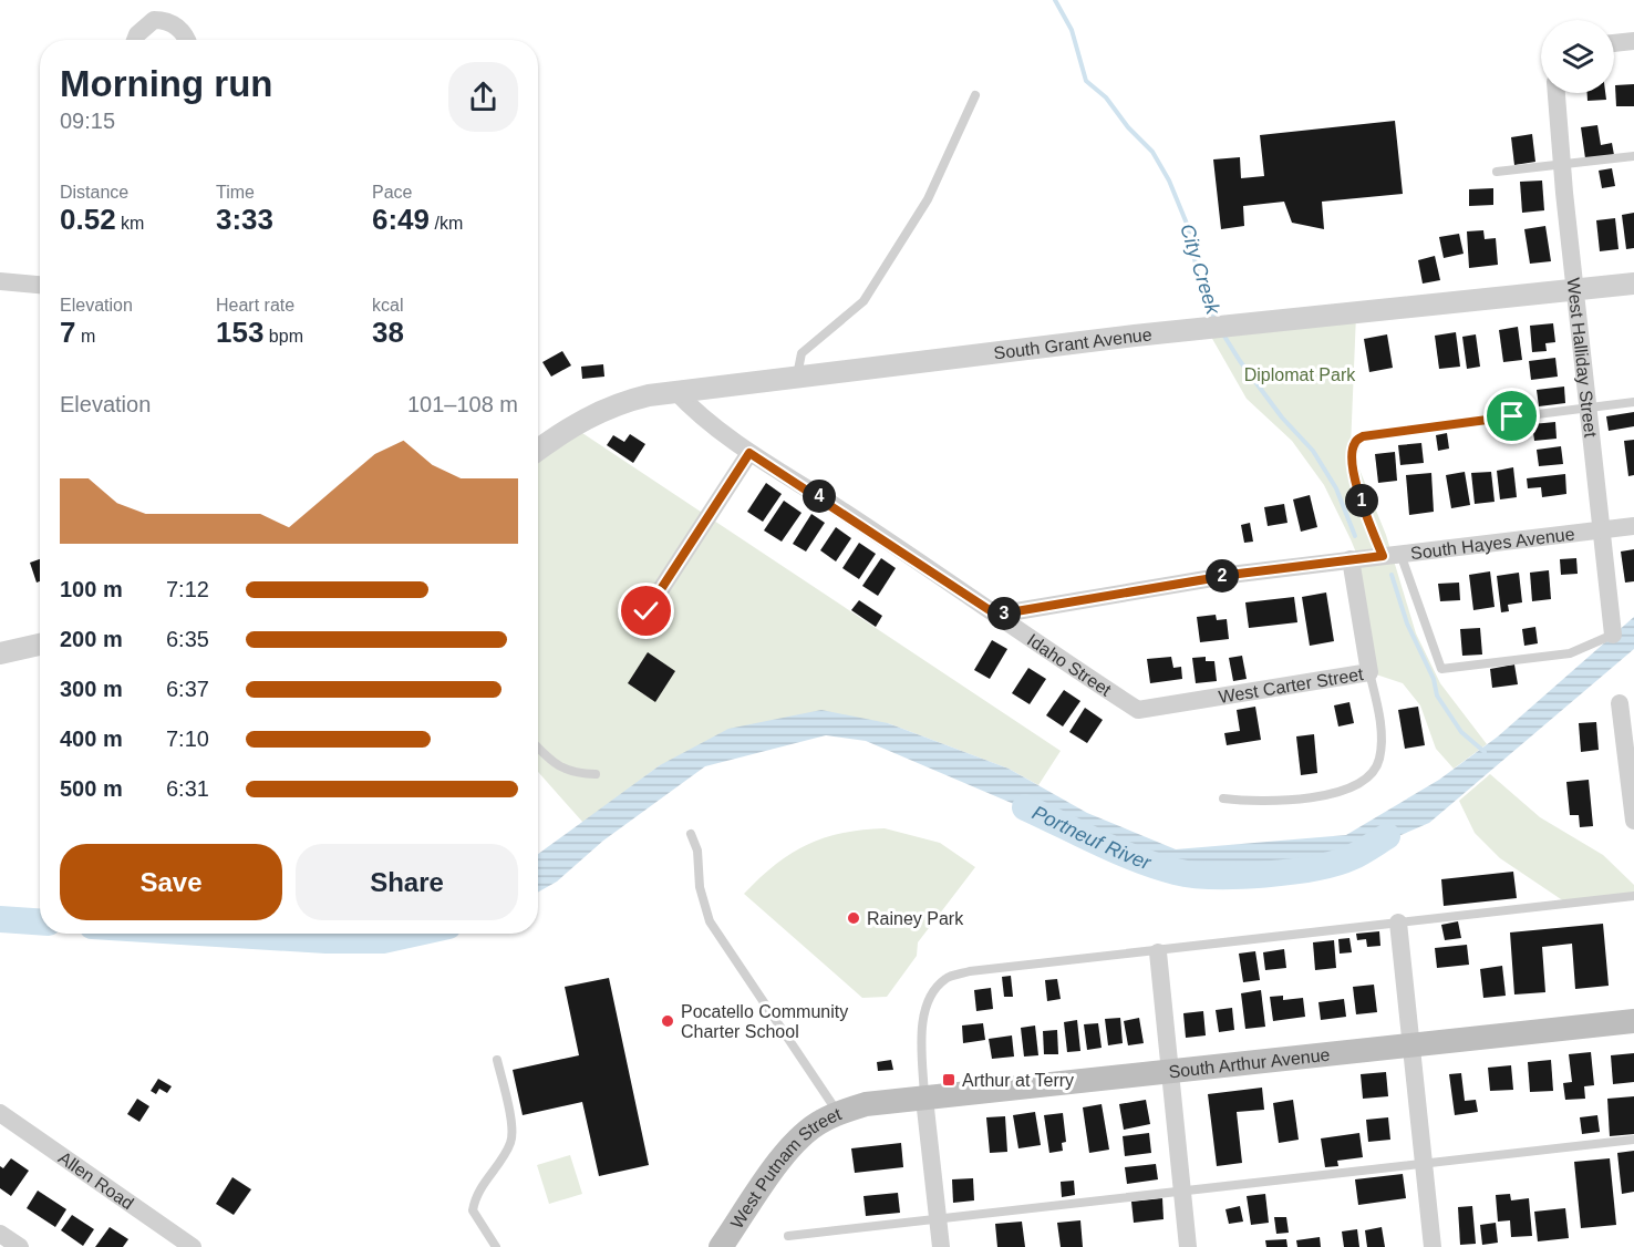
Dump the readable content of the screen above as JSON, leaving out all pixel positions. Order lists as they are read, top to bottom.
{
  "streets": {
    "main road": ["South Arthur Avenue", "West Putnam Street"],
    "street": [
      "South Grant Avenue",
      "West Halliday Street",
      "South Hayes Avenue",
      "Idaho Street",
      "West Carter Street",
      "Allen Road"
    ]
  },
  "crossings": [
    ["South Grant Avenue", "West Halliday Street"],
    ["South Grant Avenue", "Idaho Street"],
    ["West Halliday Street", "South Hayes Avenue"],
    ["South Hayes Avenue", "Idaho Street"],
    ["South Hayes Avenue", "West Carter Street"],
    ["Idaho Street", "West Carter Street"],
    ["South Arthur Avenue", "West Putnam Street"]
  ],
  "water": ["City Creek", "Portneuf River"],
  "parks": ["Diplomat Park"],
  "places": {
    "other": ["Rainey Park", "Pocatello Community Charter School"],
    "transit": ["Arthur at Terry"]
  },
  "page": {
    "heading": ["Morning run", "09:15"],
    "stats": [
      ["Distance", "0.52 km"],
      ["Time", "3:33"],
      ["Pace", "6:49 /km"],
      ["Elevation", "7 m"],
      ["Heart rate", "153 bpm"],
      ["kcal", "38"]
    ],
    "chart": ["Elevation", "101–108 m"],
    "pins": [
      "4",
      "1",
      "2",
      "3"
    ],
    "list": [
      {
        "name": "100 m",
        "note": "7:12"
      },
      {
        "name": "200 m",
        "note": "6:35"
      },
      {
        "name": "300 m",
        "note": "6:37"
      },
      {
        "name": "400 m",
        "note": "7:10"
      },
      {
        "name": "500 m",
        "note": "6:31"
      }
    ],
    "buttons": ["Save", "Share"]
  }
}
